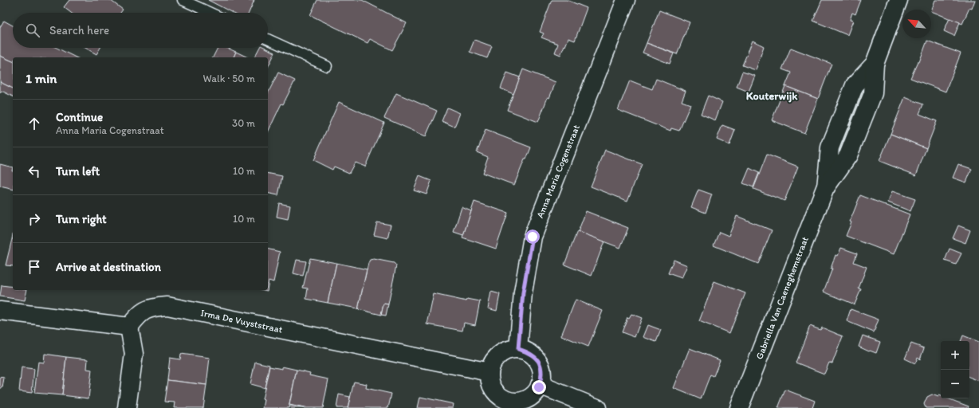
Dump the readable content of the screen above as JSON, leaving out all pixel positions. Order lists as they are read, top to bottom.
{
  "streets": {
    "street": ["Anna Maria Cogenstraat", "Gabriella Van Caeneghemstraat", "Irma De Vuyststraat"]
  },
  "crossings": [
    ["Anna Maria Cogenstraat", "Irma De Vuyststraat"]
  ],
  "districts": ["Kouterwijk"],
  "north": "top left",
  "page": {
    "search": "Search here",
    "heading": ["1 min", "Walk · 50 m"],
    "list": [
      ["Continue", "Anna Maria Cogenstraat", "30 m"],
      ["Turn left", "10 m"],
      ["Turn right", "10 m"],
      "Arrive at destination"
    ],
    "map_buttons": ["+", "−"]
  }
}
